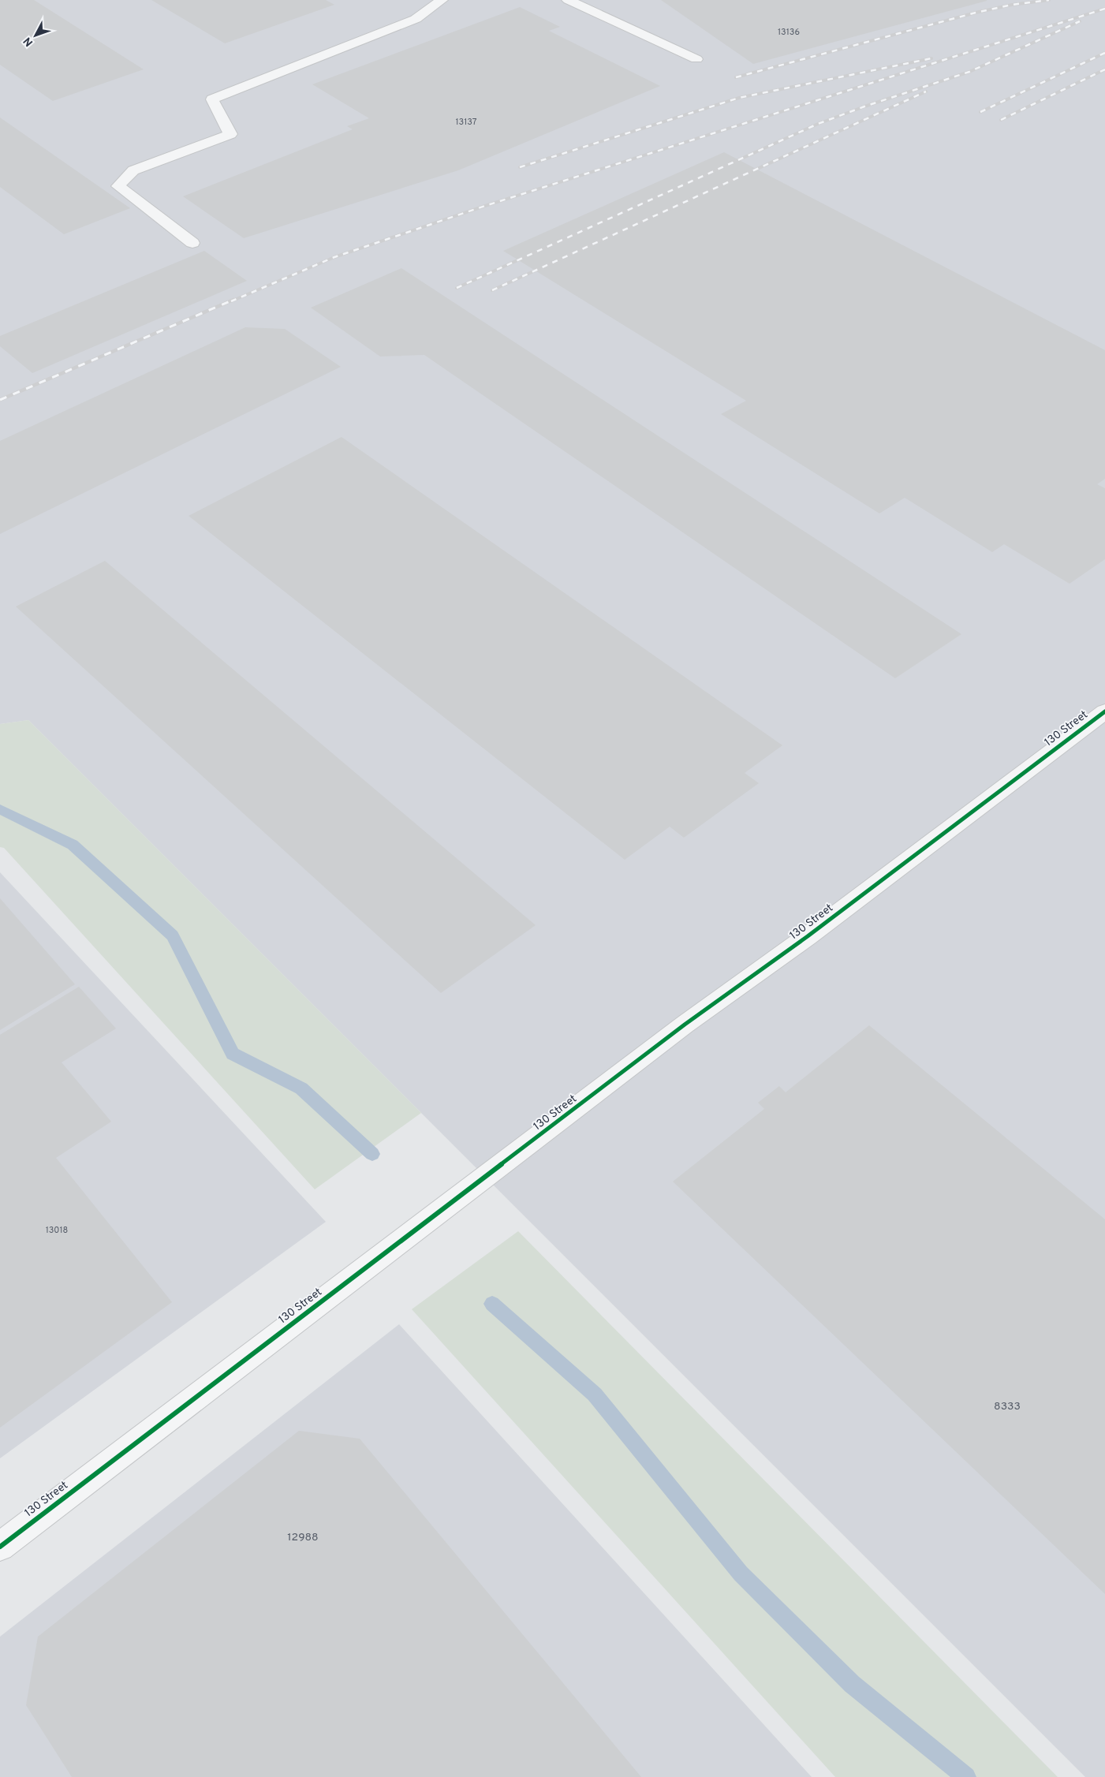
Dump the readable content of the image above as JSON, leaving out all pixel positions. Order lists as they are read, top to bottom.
{
  "streets": {
    "street": ["130 Street"]
  },
  "house_numbers": [
    "13136",
    "13137",
    "13018",
    "8333",
    "12988"
  ],
  "north": "bottom left"
}
